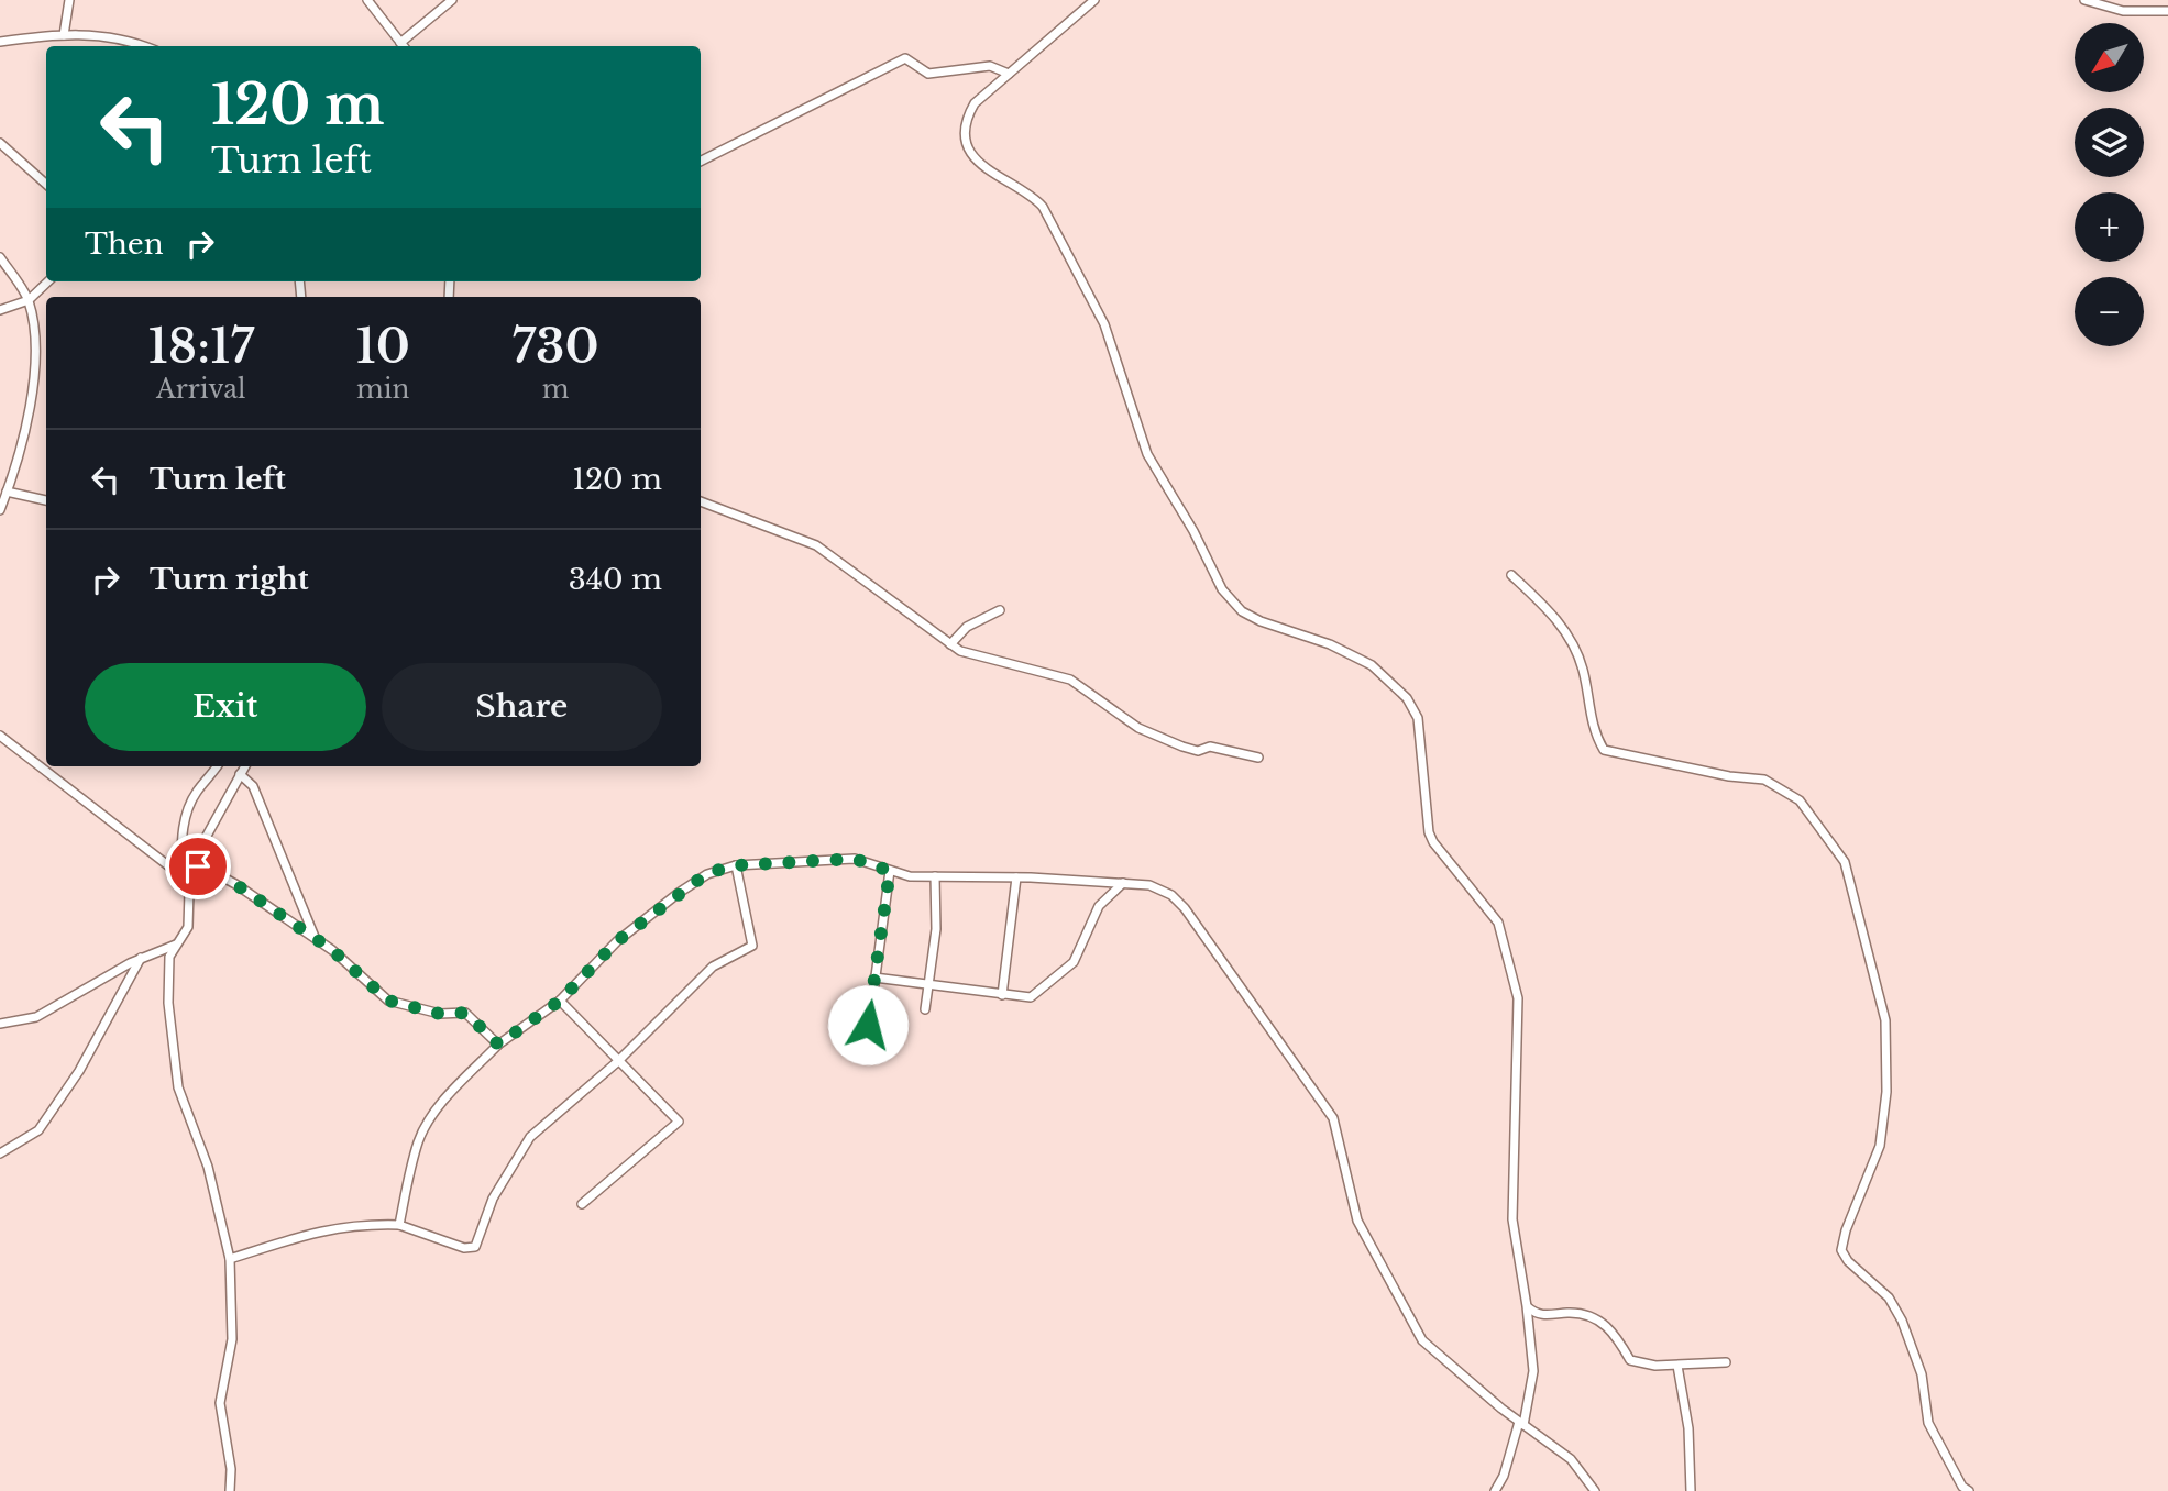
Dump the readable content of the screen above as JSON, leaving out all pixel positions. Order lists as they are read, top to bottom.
{
  "north": "bottom left",
  "page": {
    "map_buttons": ["+", "−"],
    "turn": ["120 m", "Turn left"],
    "then": "Then",
    "eta": [
      "18:17",
      "Arrival",
      "10",
      "min",
      "730",
      "m"
    ],
    "list": [
      {
        "name": "Turn left",
        "value": "120 m"
      },
      {
        "name": "Turn right",
        "value": "340 m"
      }
    ],
    "buttons": ["Exit", "Share"]
  }
}
